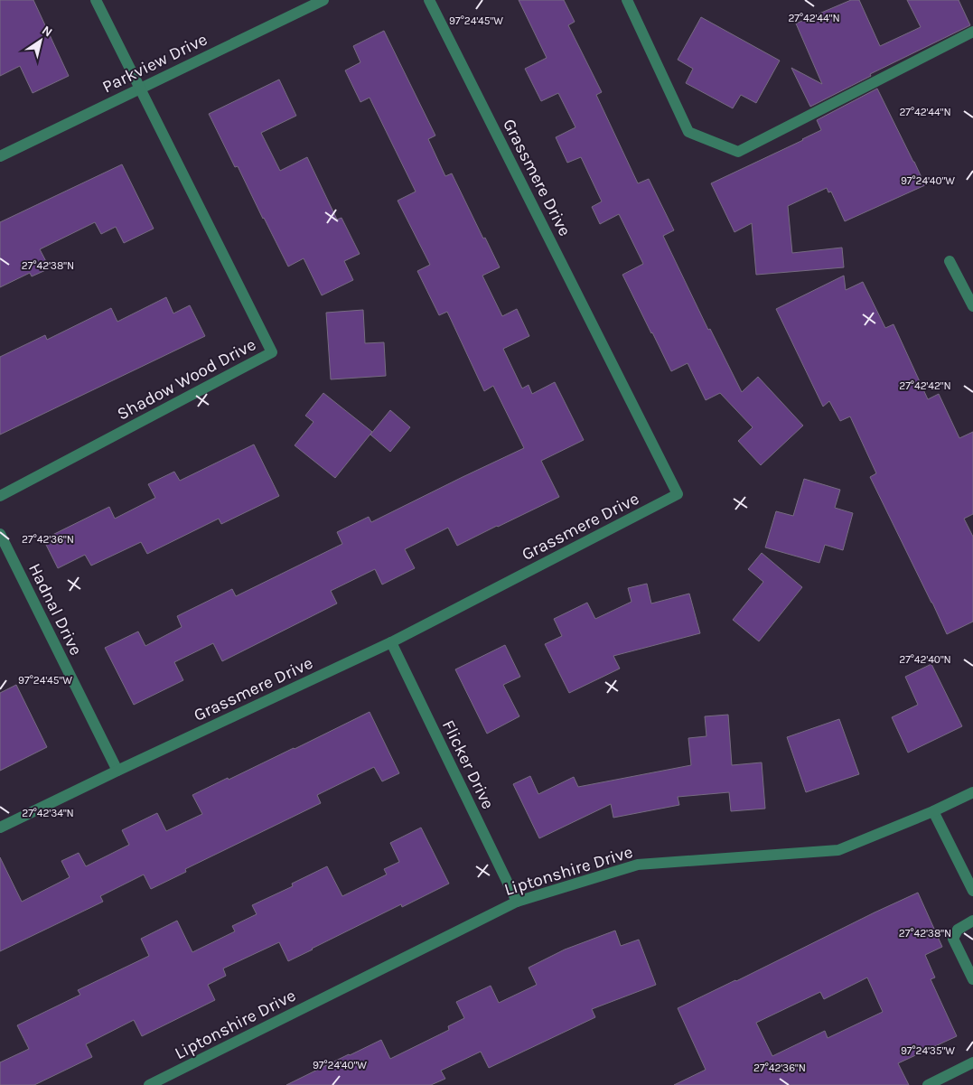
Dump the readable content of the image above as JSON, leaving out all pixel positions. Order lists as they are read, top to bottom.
{
  "streets": {
    "street": [
      "Parkview Drive",
      "Grassmere Drive",
      "Shadow Wood Drive",
      "Hadnal Drive",
      "Flicker Drive",
      "Liptonshire Drive"
    ]
  },
  "crossings": [
    ["Parkview Drive", "Shadow Wood Drive"],
    ["Grassmere Drive", "Hadnal Drive"],
    ["Grassmere Drive", "Flicker Drive"],
    ["Flicker Drive", "Liptonshire Drive"]
  ],
  "north": "top right",
  "coordinates": [
    "27°42'44\"N",
    "97°24'45\"W",
    "97°24'40\"W",
    "27°42'38\"N",
    "27°42'42\"N",
    "27°42'36\"N",
    "27°42'40\"N",
    "27°42'34\"N",
    "97°24'35\"W"
  ]
}
